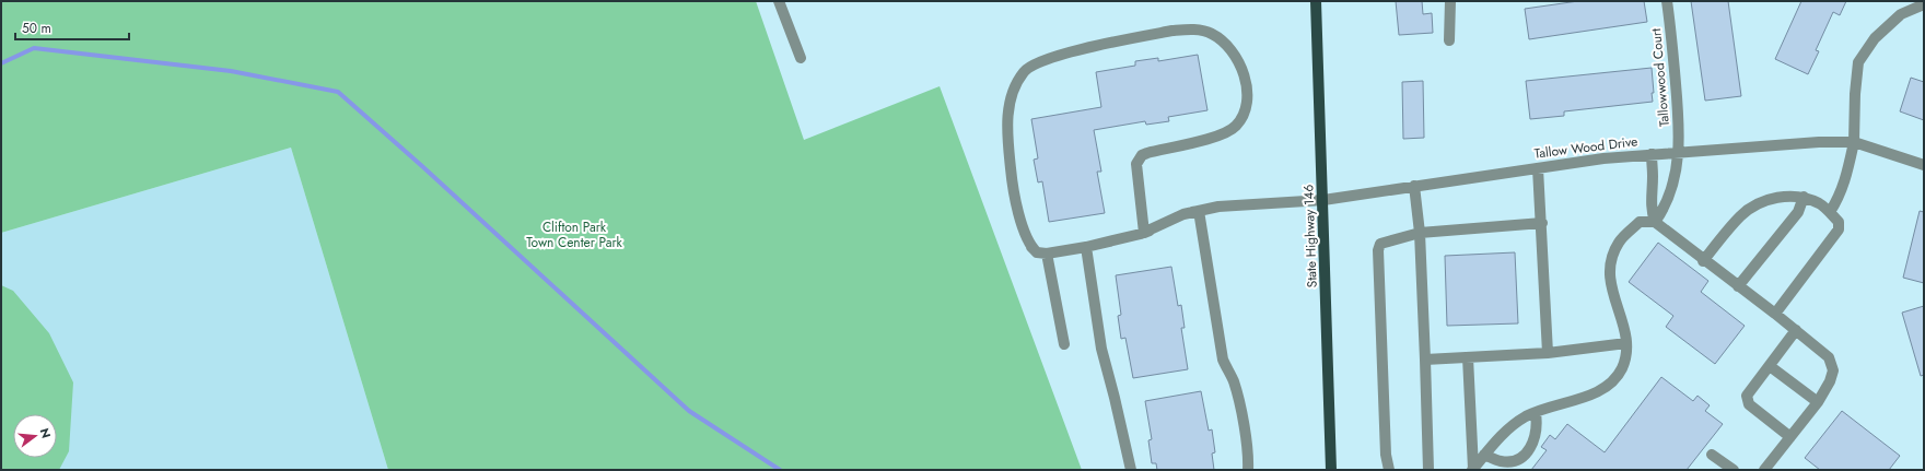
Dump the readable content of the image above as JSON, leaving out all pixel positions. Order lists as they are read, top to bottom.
{
  "streets": {
    "main road": ["State Highway 146"],
    "street": ["Tallowwood Court", "Tallow Wood Drive"]
  },
  "crossings": [
    ["Tallowwood Court", "Tallow Wood Drive"],
    ["Tallow Wood Drive", "State Highway 146"]
  ],
  "parks": ["Clifton Park Town Center Park"],
  "scale_bar": "50 m",
  "north": "right"
}
